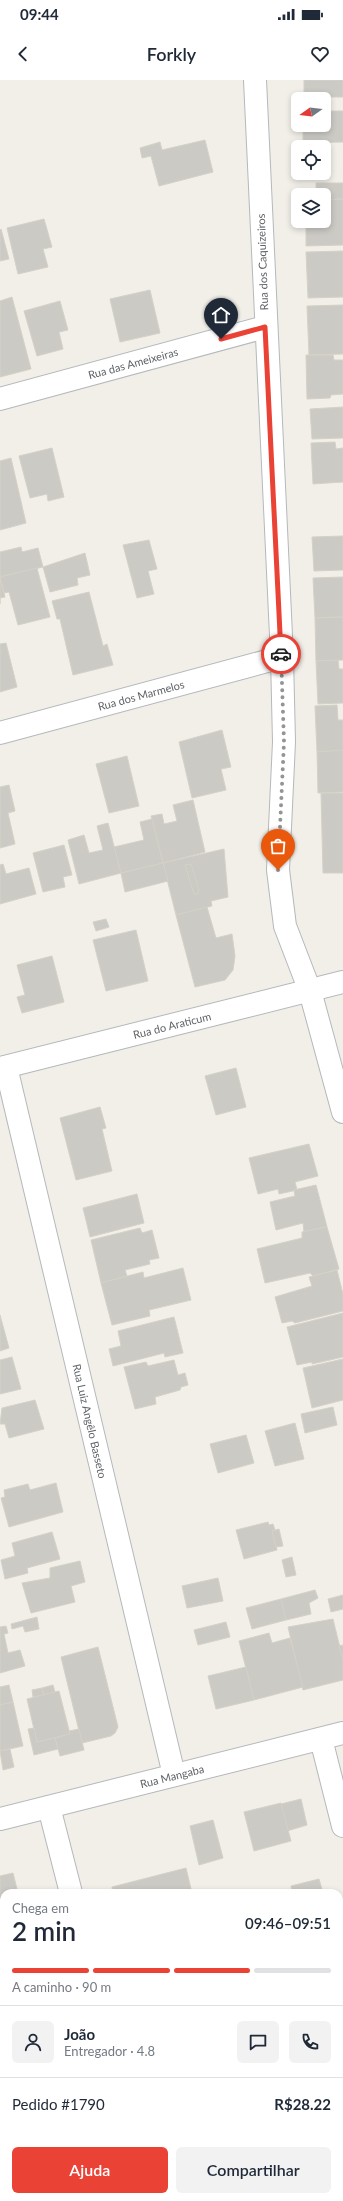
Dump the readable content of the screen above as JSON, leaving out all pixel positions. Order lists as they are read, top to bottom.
{
  "streets": {
    "street": [
      "Rua dos Caquizeiros",
      "Rua das Ameixeiras",
      "Rua dos Marmelos",
      "Rua do Araticum",
      "Rua Luiz Angêlo Basseto",
      "Rua Mangaba"
    ]
  },
  "crossings": [
    ["Rua dos Caquizeiros", "Rua das Ameixeiras"],
    ["Rua dos Caquizeiros", "Rua dos Marmelos"],
    ["Rua dos Caquizeiros", "Rua do Araticum"],
    ["Rua do Araticum", "Rua Luiz Angêlo Basseto"],
    ["Rua Luiz Angêlo Basseto", "Rua Mangaba"]
  ],
  "north": "left",
  "page": {
    "status": "09:44",
    "header": "Forkly",
    "heading": ["2 min", "Chega em", "09:46–09:51"],
    "panel": [
      "João",
      "Entregador · 4.8",
      "Pedido #1790",
      "R$28.22"
    ],
    "bar": "A caminho · 90 m",
    "buttons": ["Ajuda", "Compartilhar"]
  }
}
